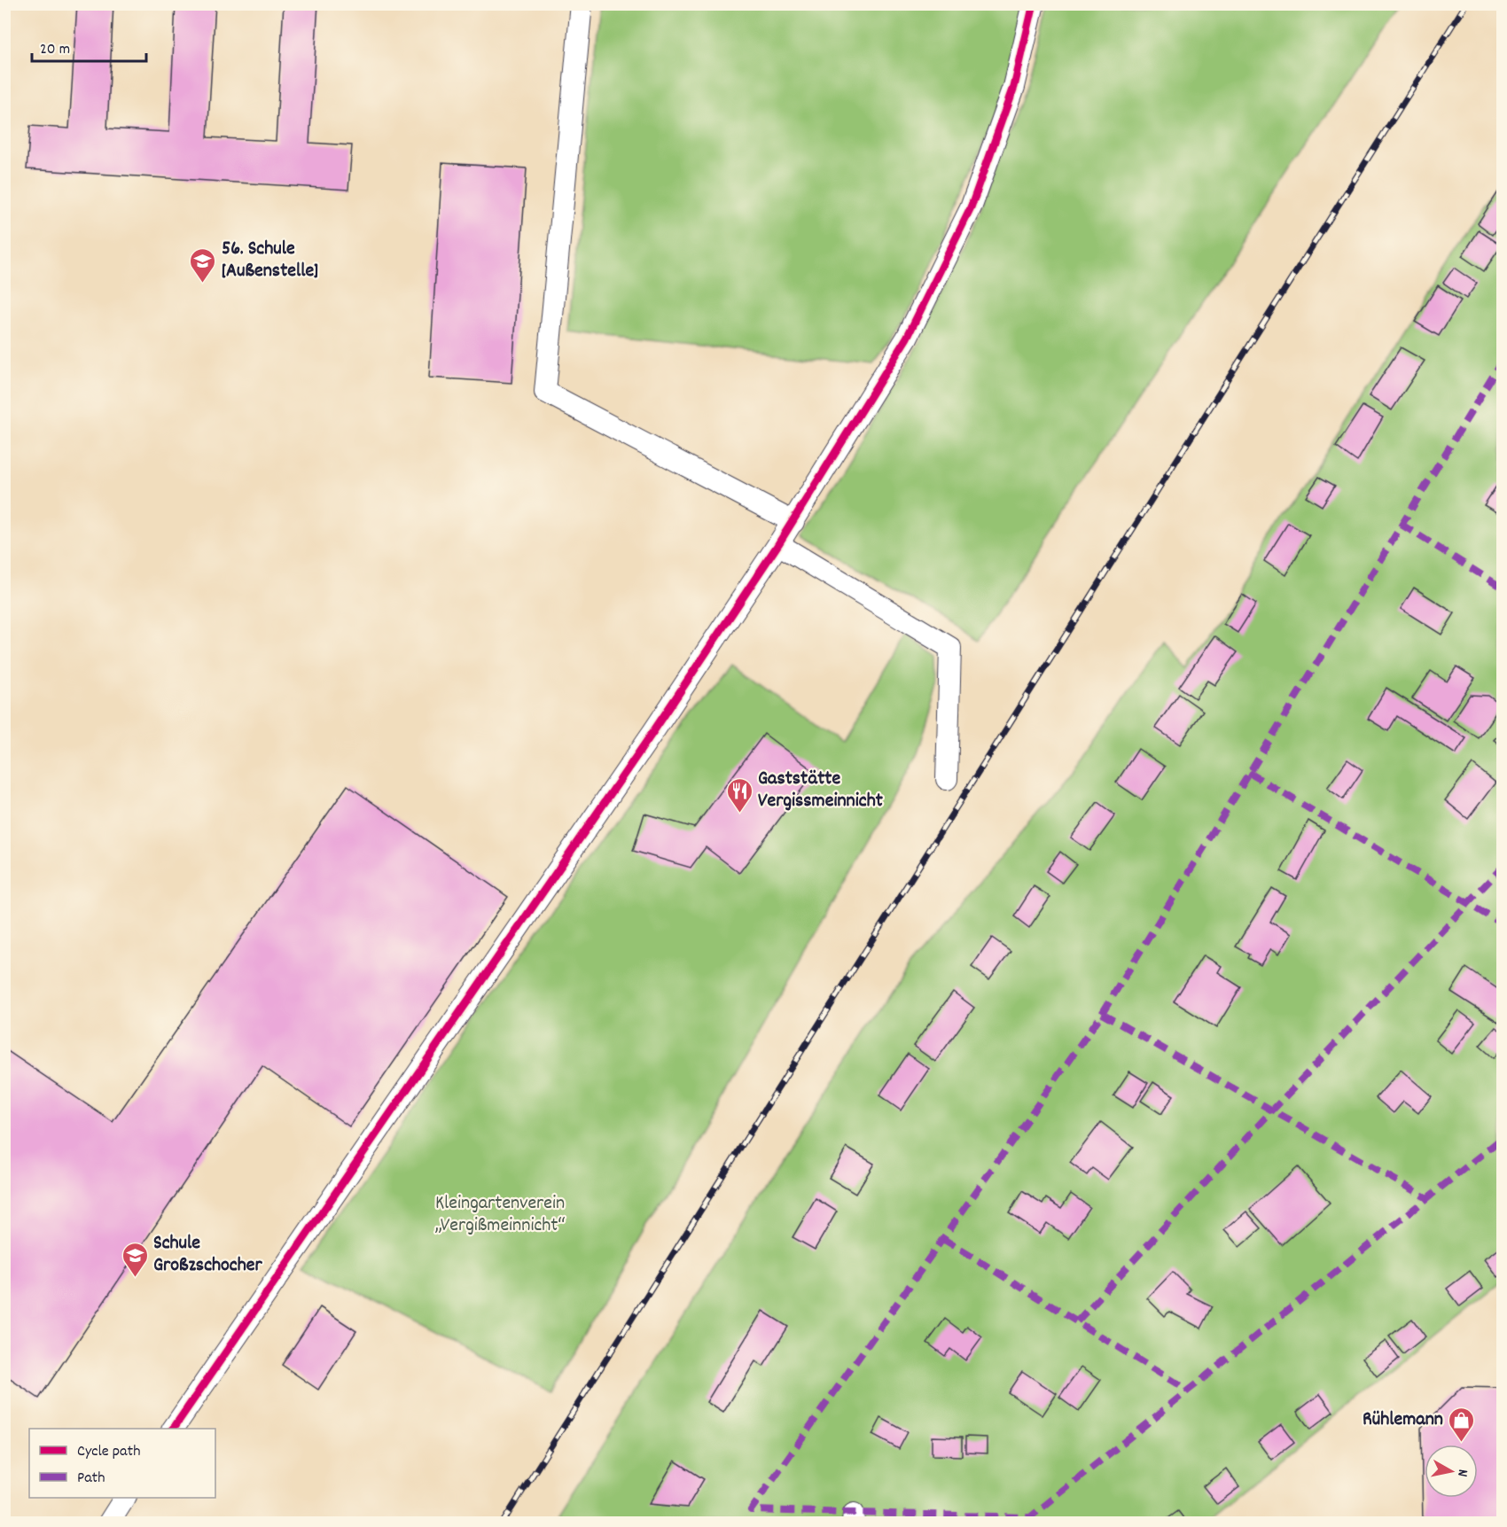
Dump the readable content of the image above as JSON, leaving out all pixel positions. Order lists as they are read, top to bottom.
{
  "parks": ["Kleingartenverein „Vergißmeinnicht“"],
  "places": {
    "school or university": ["56. Schule [Außenstelle]", "Schule Großzschocher"],
    "restaurant": ["Gaststätte Vergissmeinnicht"],
    "shop": ["Rühlemann"]
  },
  "legend": ["Cycle path", "Path"],
  "scale_bar": "20 m",
  "north": "right"
}
